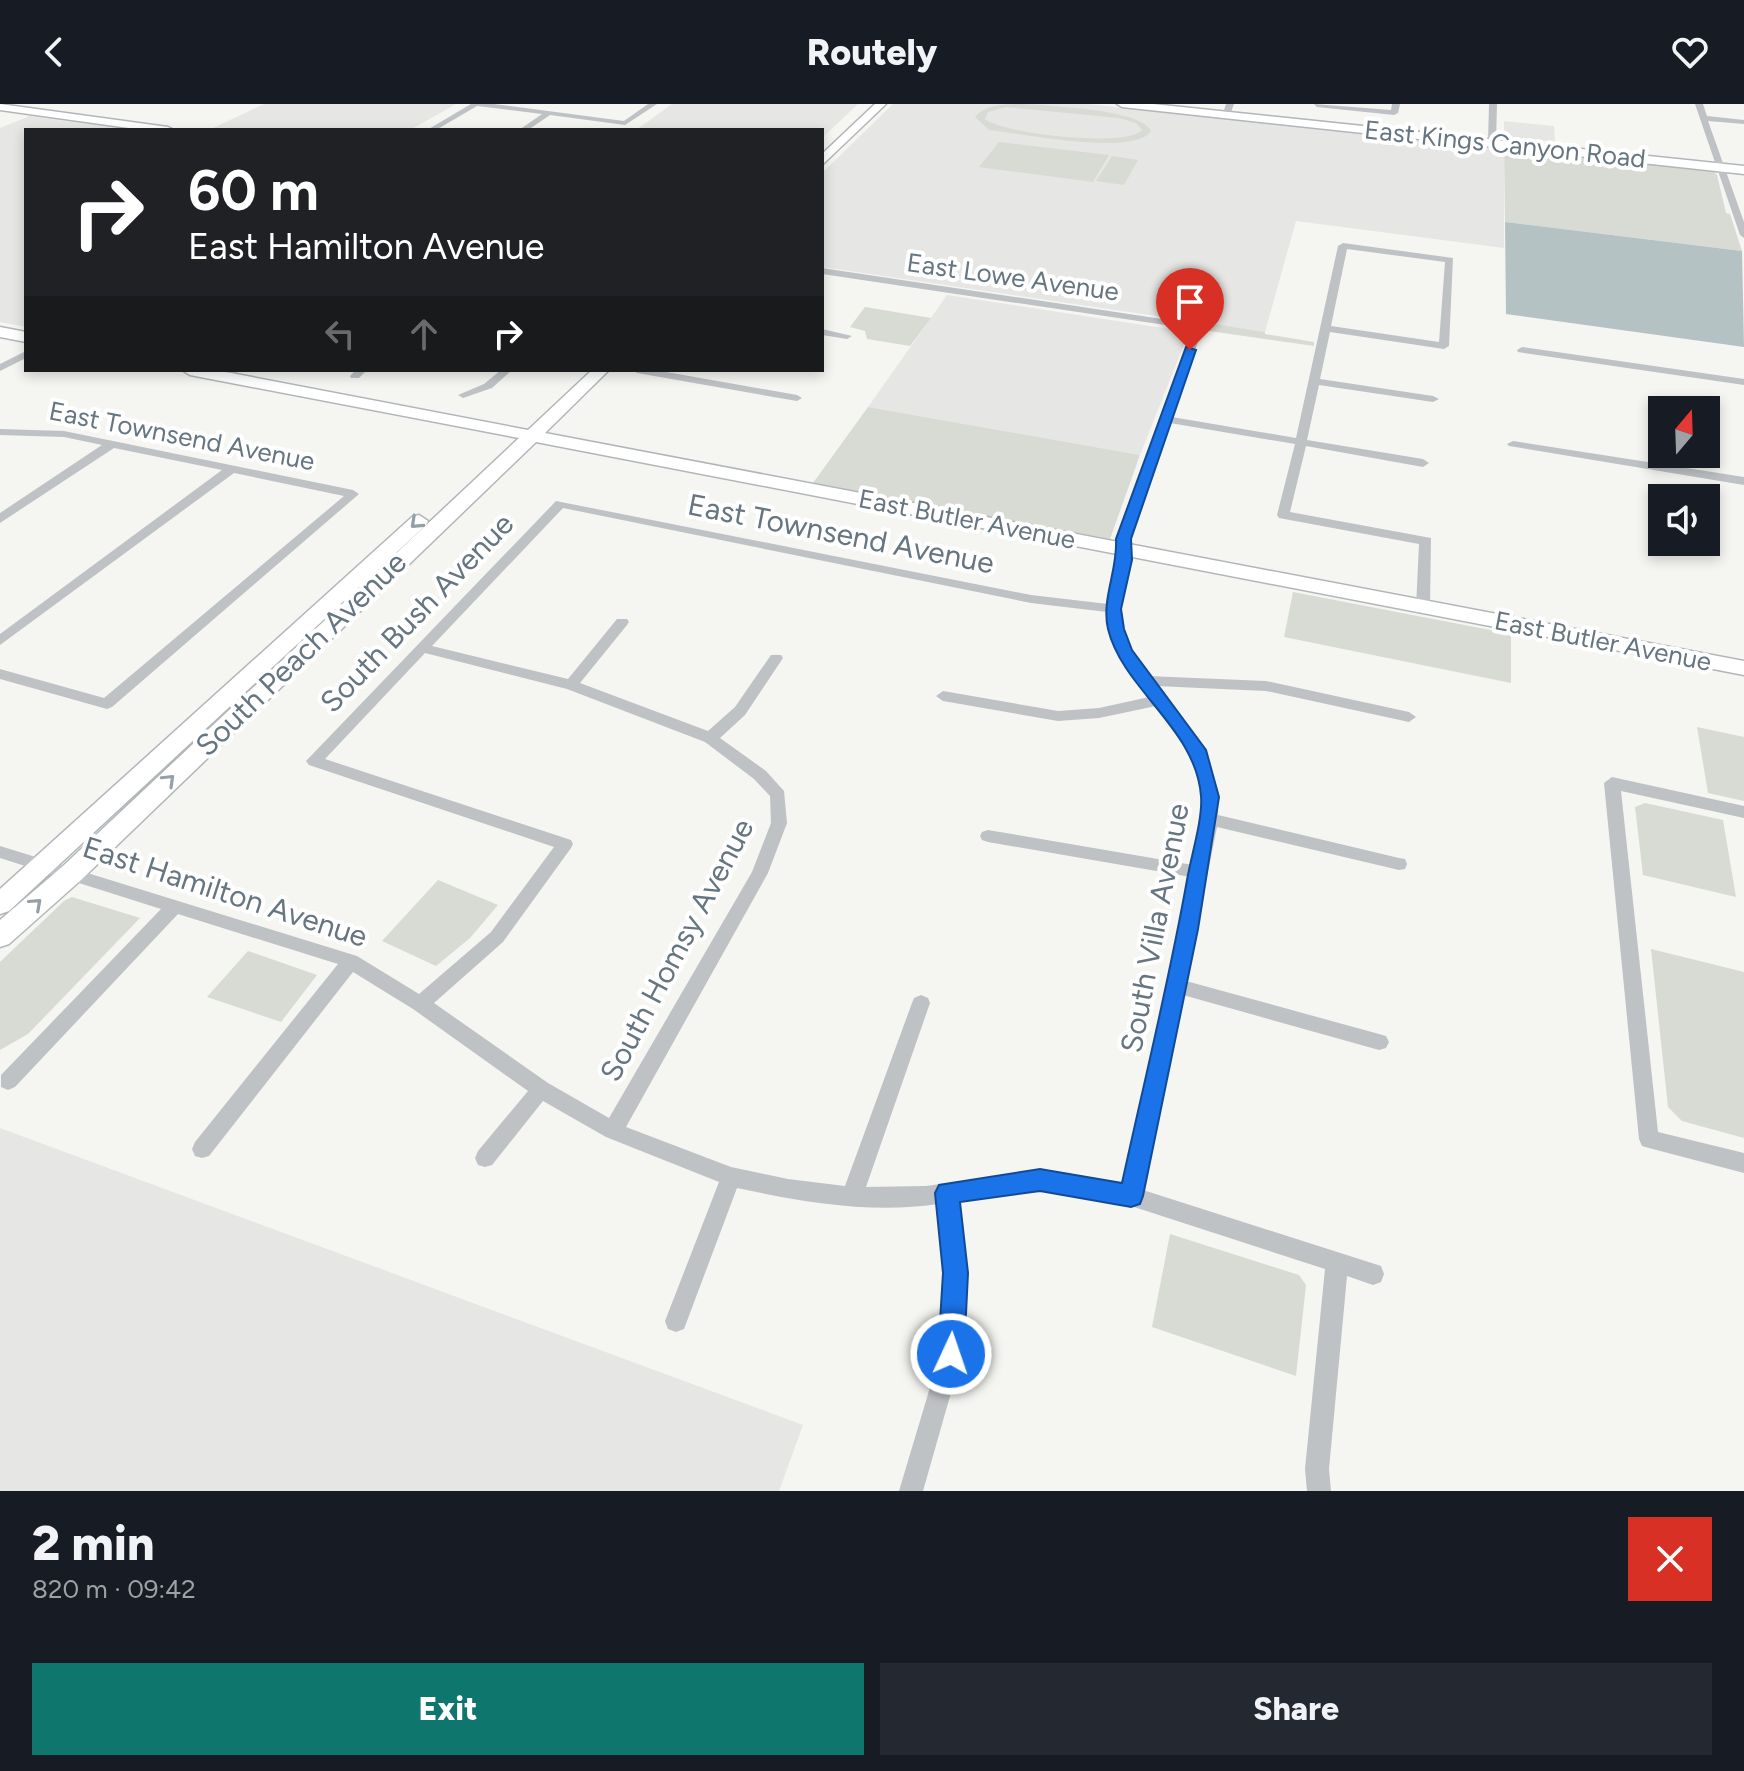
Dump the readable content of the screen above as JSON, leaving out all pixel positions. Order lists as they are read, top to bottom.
{
  "streets": {
    "main road": ["East Kings Canyon Road", "East Butler Avenue", "South Peach Avenue"],
    "street": [
      "East Lowe Avenue",
      "East Townsend Avenue",
      "South Bush Avenue",
      "East Hamilton Avenue",
      "South Villa Avenue",
      "South Homsy Avenue"
    ]
  },
  "crossings": [
    ["East Lowe Avenue", "South Villa Avenue"],
    ["East Townsend Avenue", "South Bush Avenue"],
    ["East Townsend Avenue", "South Villa Avenue"],
    ["East Butler Avenue", "South Peach Avenue"],
    ["East Butler Avenue", "South Villa Avenue"],
    ["South Bush Avenue", "East Hamilton Avenue"],
    ["South Bush Avenue", "South Homsy Avenue"],
    ["South Peach Avenue", "East Hamilton Avenue"],
    ["East Hamilton Avenue", "South Villa Avenue"],
    ["East Hamilton Avenue", "South Homsy Avenue"]
  ],
  "north": "top",
  "page": {
    "header": "Routely",
    "turn": ["60 m", "East Hamilton Avenue"],
    "heading": ["2 min", "820 m · 09:42"],
    "buttons": ["Exit", "Share"]
  }
}
